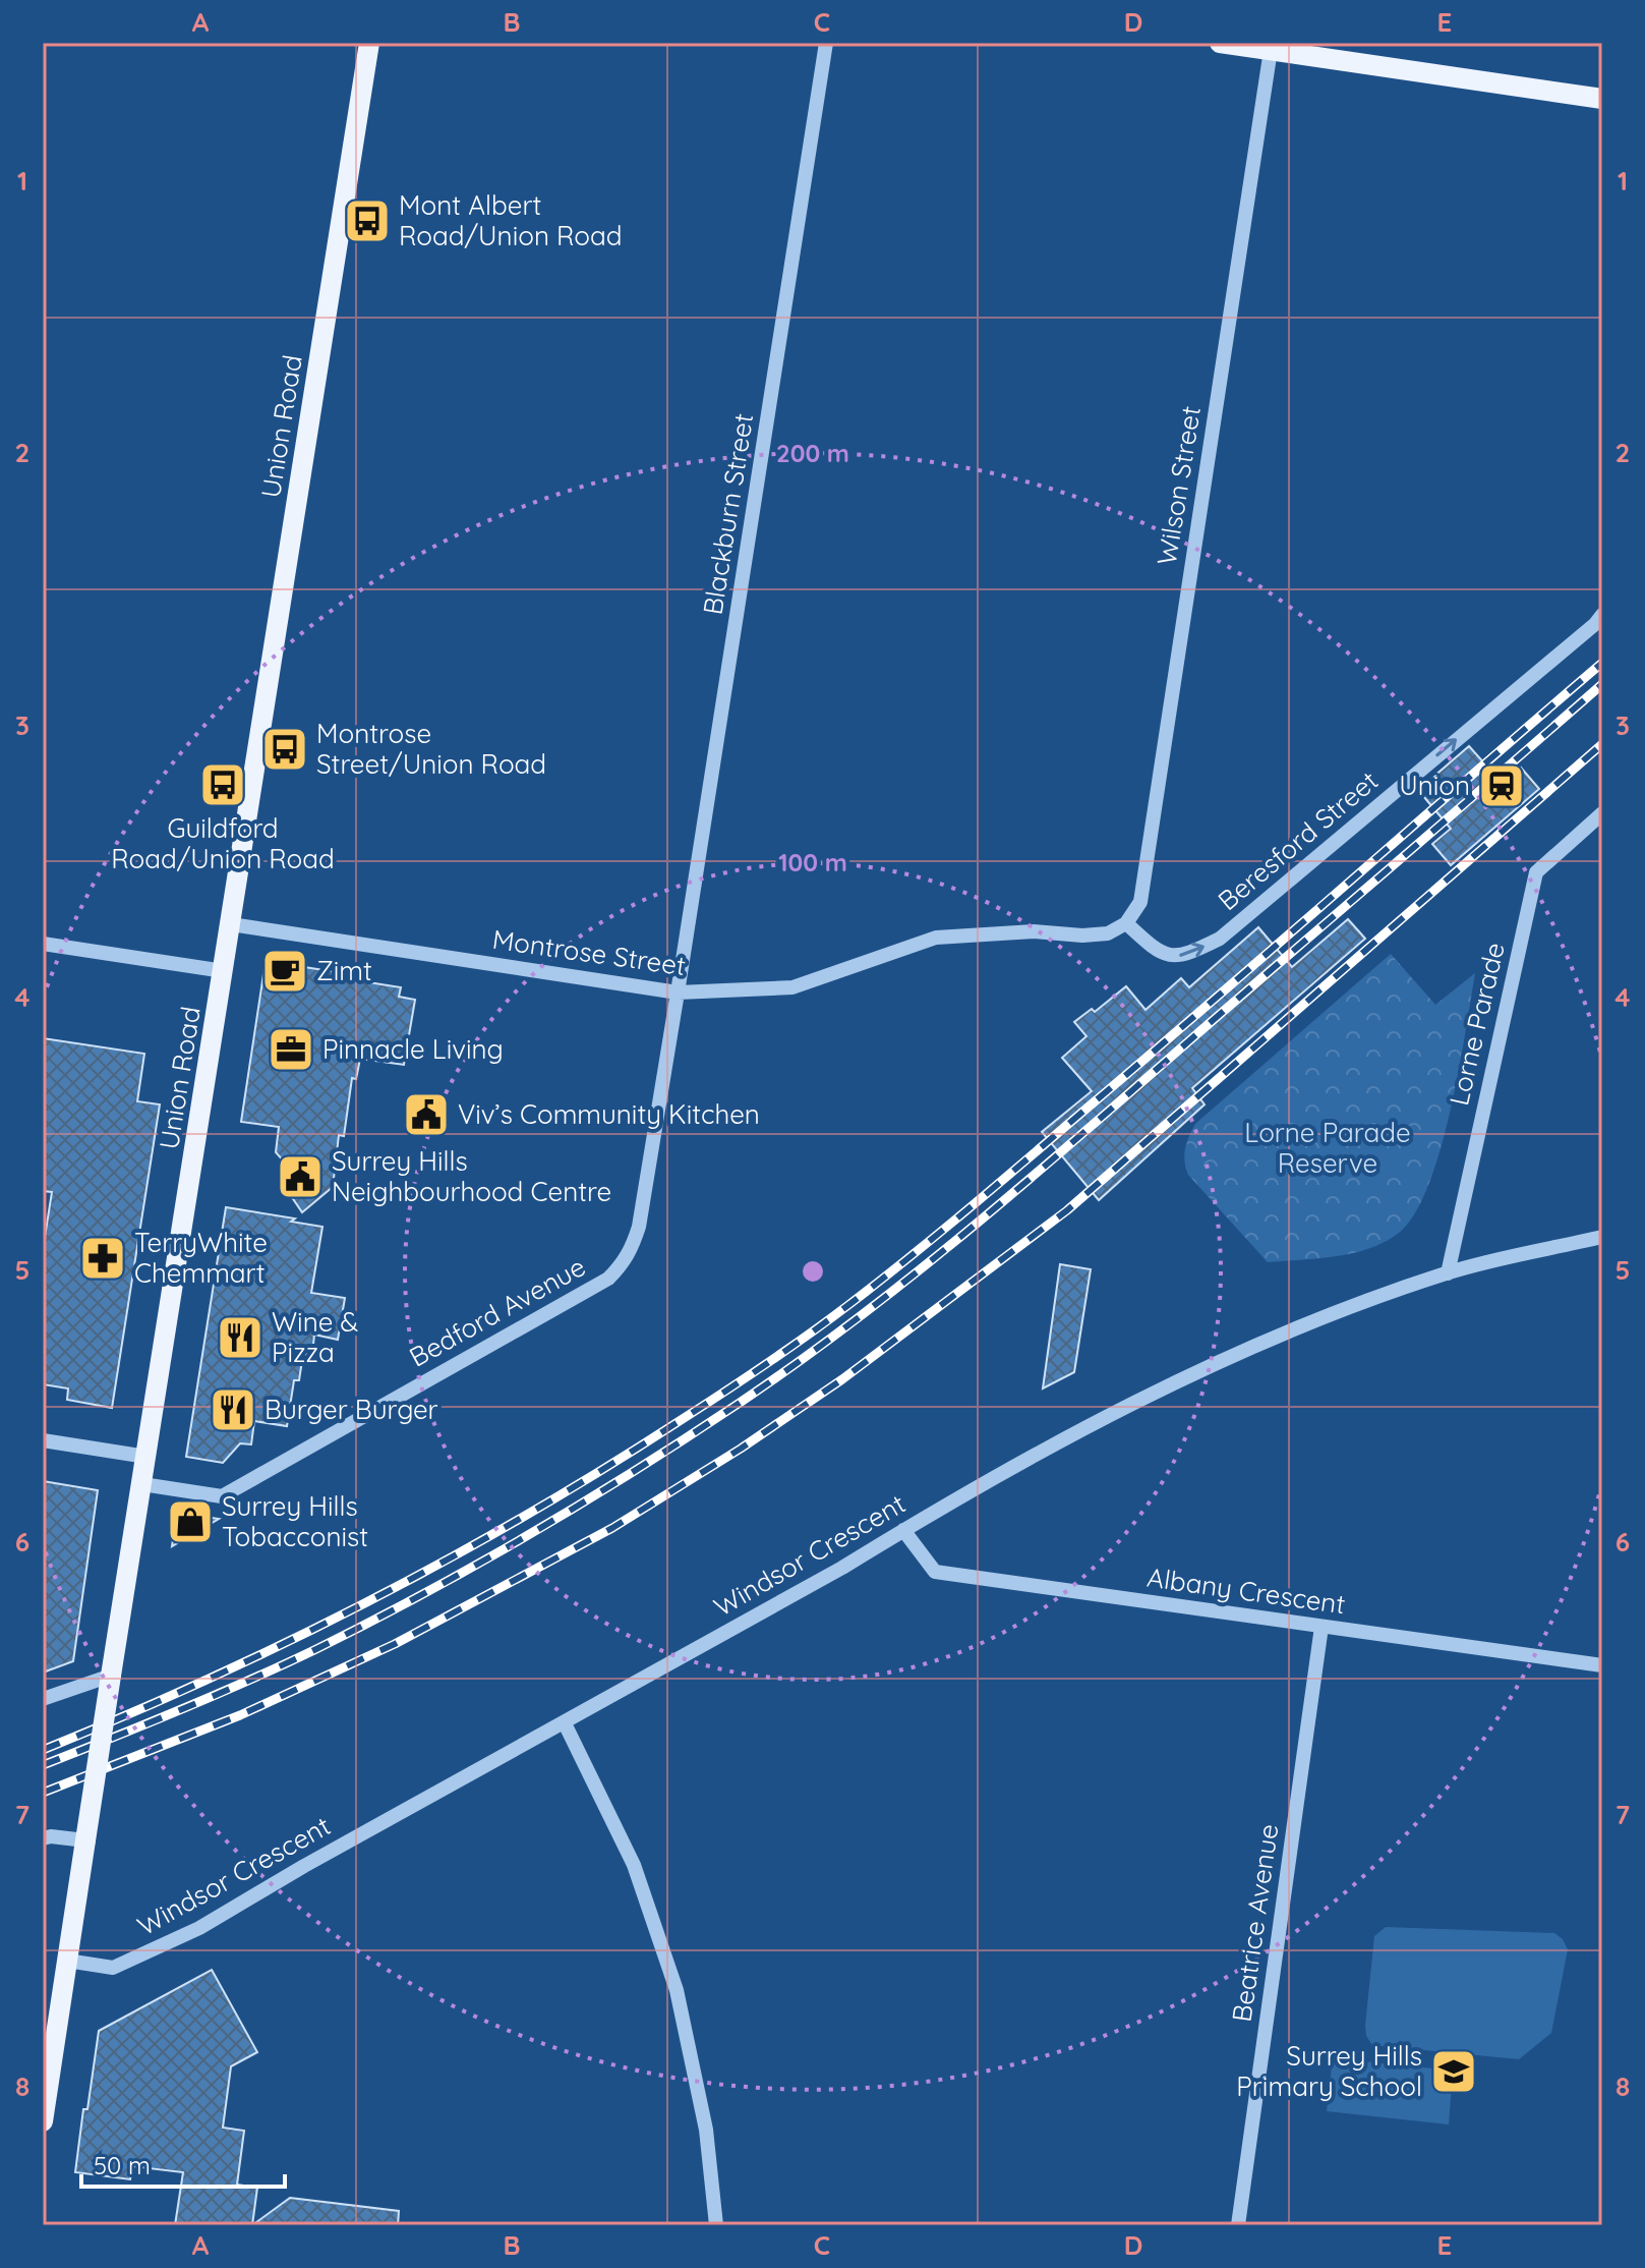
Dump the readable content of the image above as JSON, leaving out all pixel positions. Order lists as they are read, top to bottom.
{
  "streets": {
    "main road": ["Union Road"],
    "street": [
      "Wilson Street",
      "Blackburn Street",
      "Beresford Street",
      "Montrose Street",
      "Lorne Parade",
      "Bedford Avenue",
      "Windsor Crescent",
      "Albany Crescent",
      "Beatrice Avenue"
    ]
  },
  "crossings": [
    ["Union Road", "Montrose Street"],
    ["Union Road", "Bedford Avenue"],
    ["Union Road", "Windsor Crescent"],
    ["Wilson Street", "Beresford Street"],
    ["Wilson Street", "Montrose Street"],
    ["Blackburn Street", "Montrose Street"],
    ["Blackburn Street", "Bedford Avenue"],
    ["Beresford Street", "Montrose Street"],
    ["Montrose Street", "Bedford Avenue"],
    ["Lorne Parade", "Windsor Crescent"],
    ["Windsor Crescent", "Albany Crescent"],
    ["Albany Crescent", "Beatrice Avenue"]
  ],
  "one_way": ["Beresford Street"],
  "parks": ["Lorne Parade Reserve"],
  "places": {
    "bus stop": ["Mont Albert Road/Union Road", "Montrose Street/Union Road", "Guildford Road/Union Road"],
    "station": ["Union"],
    "cafe": ["Zimt"],
    "office": ["Pinnacle Living"],
    "public building": ["Viv’s Community Kitchen", "Surrey Hills Neighbourhood Centre"],
    "pharmacy": ["TerryWhite Chemmart"],
    "restaurant": ["Wine & Pizza", "Burger Burger"],
    "shop": ["Surrey Hills Tobacconist"],
    "school or university": ["Surrey Hills Primary School"]
  },
  "scale_bar": "50 m",
  "grid": {
    "columns": [
      "A",
      "B",
      "C",
      "D",
      "E"
    ],
    "rows": [
      "1",
      "2",
      "3",
      "4",
      "5",
      "6",
      "7",
      "8"
    ]
  },
  "rings": ["200 m", "100 m"]
}
